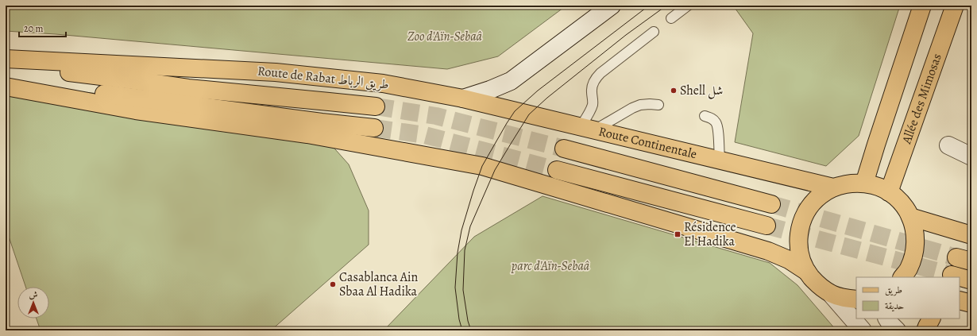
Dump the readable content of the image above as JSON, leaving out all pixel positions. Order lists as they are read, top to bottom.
{
  "streets": {
    "main road": ["Route de Rabat طريق الرباط", "Allée des Mimosas", "Route Continentale"]
  },
  "crossings": [
    ["Route de Rabat طريق الرباط", "Route Continentale"]
  ],
  "parks": ["Zoo d'Aïn-Sebaâ", "parc d'Aïn-Sebaâ"],
  "places": {
    "other": ["Shell شل", "Casablanca Ain Sbaa Al Hadika"],
    "transit": ["Résidence El Hadika"]
  },
  "legend": ["طريق", "حديقة"],
  "scale_bar": "20 m",
  "north": "top"
}
